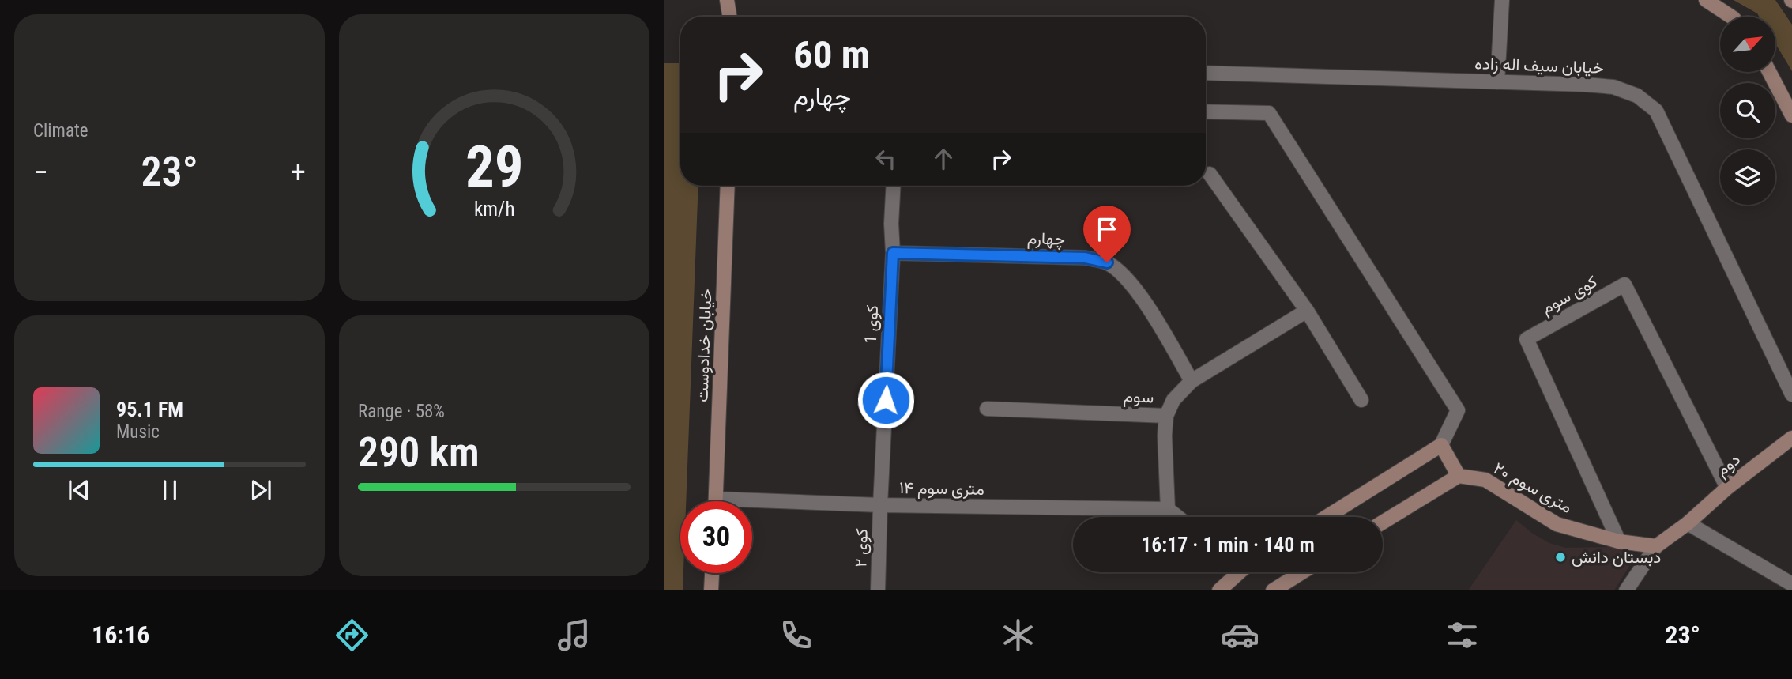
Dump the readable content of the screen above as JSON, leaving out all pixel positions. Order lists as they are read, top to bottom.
{
  "streets": {
    "street": [
      "خیابان سیف اله زاده",
      "چهارم",
      "کوی سوم",
      "کوی 1",
      "خیابان خدادوست",
      "سوم",
      "دوم",
      "۲۰ متری سوم",
      "۱۴ متری سوم",
      "کوی ۲"
    ]
  },
  "crossings": [
    ["چهارم", "کوی 1"],
    ["کوی سوم", "دوم"],
    ["کوی سوم", "۲۰ متری سوم"],
    ["کوی 1", "۱۴ متری سوم"],
    ["کوی 1", "کوی ۲"],
    ["خیابان خدادوست", "۱۴ متری سوم"],
    ["سوم", "۱۴ متری سوم"],
    ["دوم", "۲۰ متری سوم"],
    ["۱۴ متری سوم", "کوی ۲"]
  ],
  "places": ["دبستان دانش"],
  "north": "top right",
  "page": {
    "tile": [
      "Climate",
      ["Range · 58%", "290 km"]
    ],
    "turn": ["60 m", "چهارم"],
    "heat": ["−", "23°", "+"],
    "song": ["95.1 FM", "Music"],
    "limit": "30",
    "trip": "16:17 · 1 min · 140 m",
    "tabs": ["16:16", "23°"],
    "gauge": ["29", "km/h"]
  }
}
